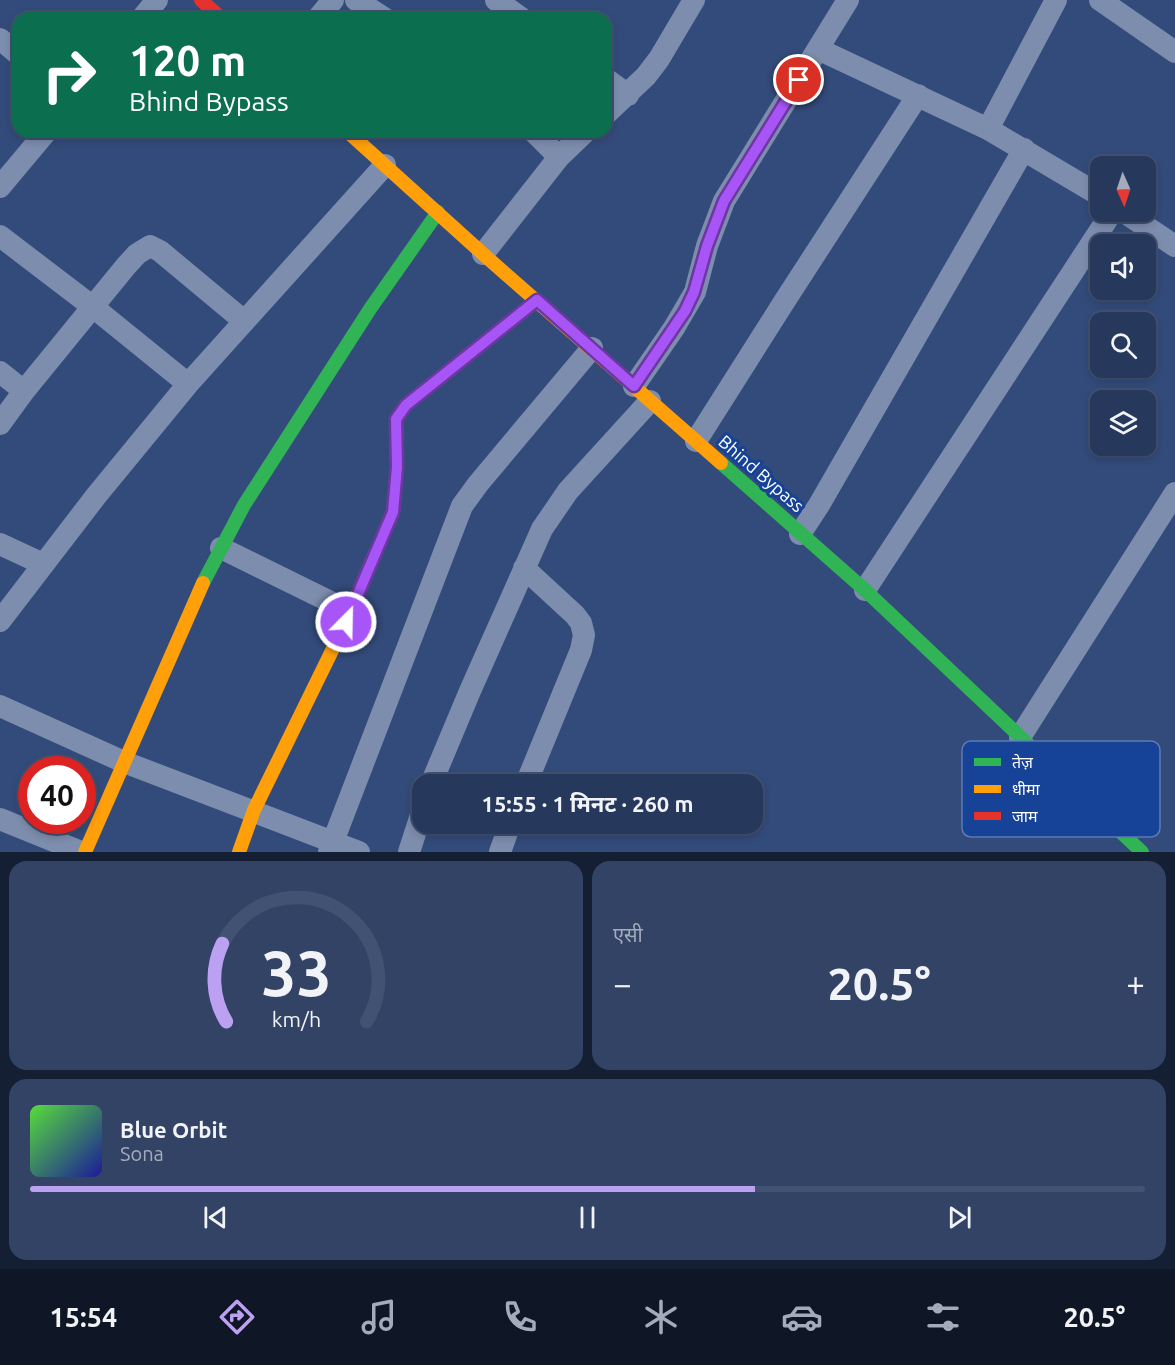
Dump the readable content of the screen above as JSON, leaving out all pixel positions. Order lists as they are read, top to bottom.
{
  "streets": {
    "street": ["Bhind Bypass"]
  },
  "legend": ["तेज़", "धीमा", "जाम"],
  "north": "bottom",
  "page": {
    "turn": ["120 m", "Bhind Bypass"],
    "limit": "40",
    "trip": "15:55 · 1 मिनट · 260 m",
    "tile": "एसी",
    "heat": ["−", "20.5°", "+"],
    "song": ["Blue Orbit", "Sona"],
    "tabs": ["15:54", "20.5°"],
    "gauge": ["33", "km/h"]
  }
}
